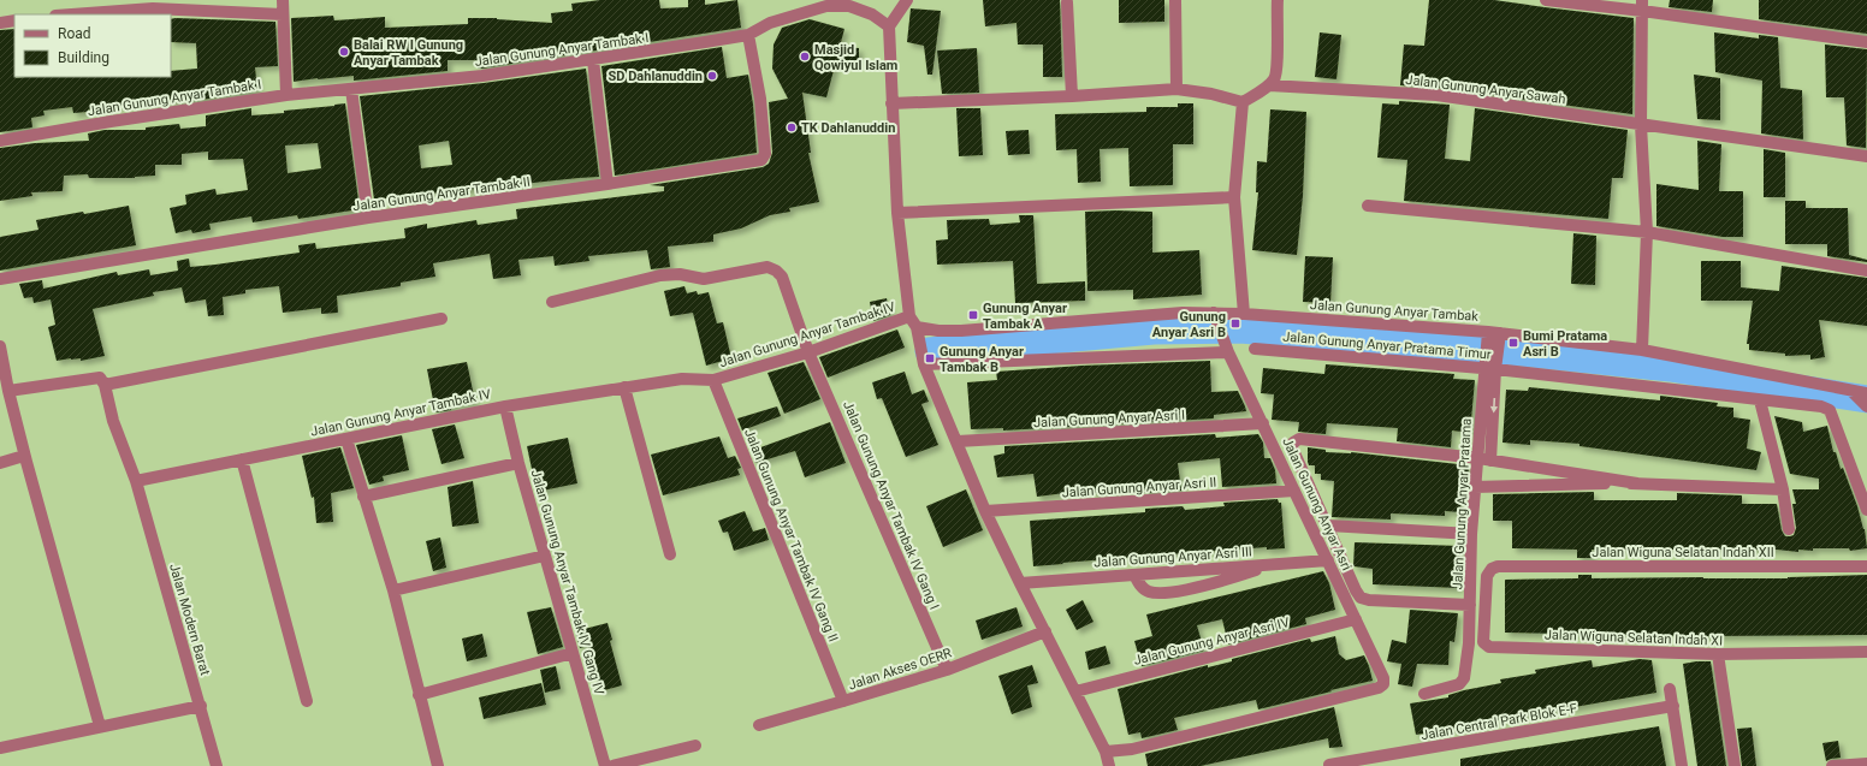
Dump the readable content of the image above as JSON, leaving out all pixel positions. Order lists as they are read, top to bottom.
{
  "streets": {
    "street": [
      "Jalan Gunung Anyar Tambak I",
      "Jalan Gunung Anyar Sawah",
      "Jalan Gunung Anyar Tambak II",
      "Jalan Gunung Anyar Tambak",
      "Jalan Gunung Anyar Tambak IV",
      "Jalan Gunung Anyar Pratama Timur",
      "Jalan Gunung Anyar Asri I",
      "Jalan Gunung Anyar Asri II",
      "Jalan Gunung Anyar Asri",
      "Jalan Gunung Anyar Pratama",
      "Jalan Gunung Anyar Tambak IV Gang I",
      "Jalan Gunung Anyar Tambak IV Gang II",
      "Jalan Wiguna Selatan Indah XII",
      "Jalan Gunung Anyar Asri III",
      "Jalan Gunung Anyar Tambak IV Gang IV",
      "Jalan Modern Barat",
      "Jalan Wiguna Selatan Indah XI",
      "Jalan Gunung Anyar Asri IV",
      "Jalan Akses OERR",
      "Jalan Central Park Blok E-F"
    ]
  },
  "crossings": [
    ["Jalan Gunung Anyar Tambak I", "Jalan Gunung Anyar Tambak II"],
    ["Jalan Gunung Anyar Tambak", "Jalan Gunung Anyar Asri"],
    ["Jalan Gunung Anyar Tambak", "Jalan Gunung Anyar Pratama"],
    ["Jalan Gunung Anyar Tambak IV", "Jalan Gunung Anyar Tambak IV Gang I"],
    ["Jalan Gunung Anyar Tambak IV", "Jalan Gunung Anyar Tambak IV Gang II"],
    ["Jalan Gunung Anyar Tambak IV", "Jalan Gunung Anyar Tambak IV Gang IV"],
    ["Jalan Gunung Anyar Tambak IV", "Jalan Modern Barat"],
    ["Jalan Gunung Anyar Pratama Timur", "Jalan Gunung Anyar Pratama"],
    ["Jalan Gunung Anyar Asri I", "Jalan Gunung Anyar Asri"],
    ["Jalan Gunung Anyar Asri II", "Jalan Gunung Anyar Asri"],
    ["Jalan Gunung Anyar Asri", "Jalan Gunung Anyar Asri III"],
    ["Jalan Gunung Anyar Asri", "Jalan Gunung Anyar Asri IV"],
    ["Jalan Gunung Anyar Tambak IV Gang I", "Jalan Akses OERR"],
    ["Jalan Gunung Anyar Tambak IV Gang II", "Jalan Akses OERR"],
    ["Jalan Wiguna Selatan Indah XII", "Jalan Wiguna Selatan Indah XI"]
  ],
  "places": {
    "other": [
      "Balai RW I Gunung Anyar Tambak",
      "Masjid Qowiyul Islam",
      "SD Dahlanuddin",
      "TK Dahlanuddin"
    ],
    "transit": [
      "Gunung Anyar Tambak A",
      "Gunung Anyar Asri B",
      "Bumi Pratama Asri B",
      "Gunung Anyar Tambak B"
    ]
  },
  "legend": ["Road", "Building"]
}
